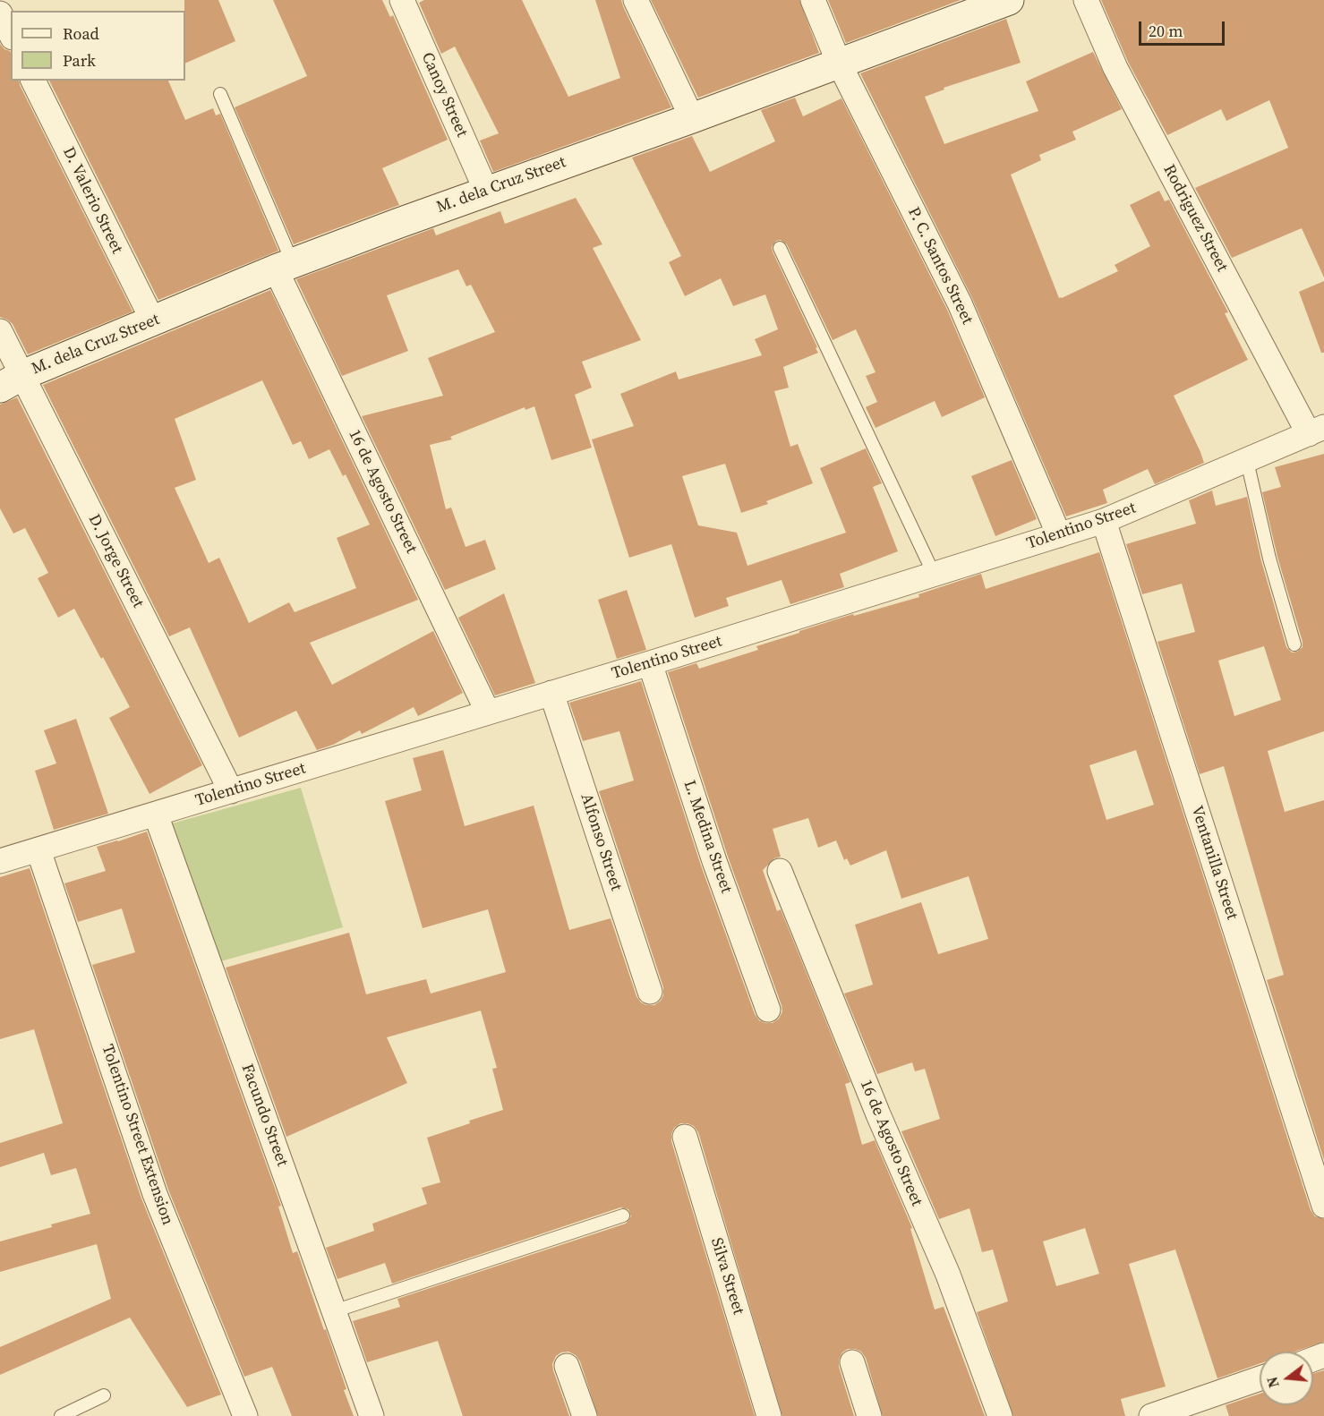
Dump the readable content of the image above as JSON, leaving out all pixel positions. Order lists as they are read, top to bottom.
{
  "streets": {
    "street": [
      "Canoy Street",
      "M. dela Cruz Street",
      "D. Valerio Street",
      "Rodriguez Street",
      "P. C. Santos Street",
      "16 de Agosto Street",
      "Tolentino Street",
      "D. Jorge Street",
      "L. Medina Street",
      "Alfonso Street",
      "Ventanilla Street",
      "Facundo Street",
      "Tolentino Street Extension",
      "Silva Street"
    ]
  },
  "crossings": [
    ["Canoy Street", "M. dela Cruz Street"],
    ["M. dela Cruz Street", "D. Valerio Street"],
    ["M. dela Cruz Street", "P. C. Santos Street"],
    ["M. dela Cruz Street", "16 de Agosto Street"],
    ["M. dela Cruz Street", "D. Jorge Street"],
    ["Rodriguez Street", "Tolentino Street"],
    ["P. C. Santos Street", "Tolentino Street"],
    ["16 de Agosto Street", "Tolentino Street"],
    ["Tolentino Street", "D. Jorge Street"],
    ["Tolentino Street", "L. Medina Street"],
    ["Tolentino Street", "Alfonso Street"],
    ["Tolentino Street", "Ventanilla Street"],
    ["Tolentino Street", "Facundo Street"],
    ["Tolentino Street", "Tolentino Street Extension"]
  ],
  "legend": ["Road", "Park"],
  "scale_bar": "20 m",
  "north": "left"
}
